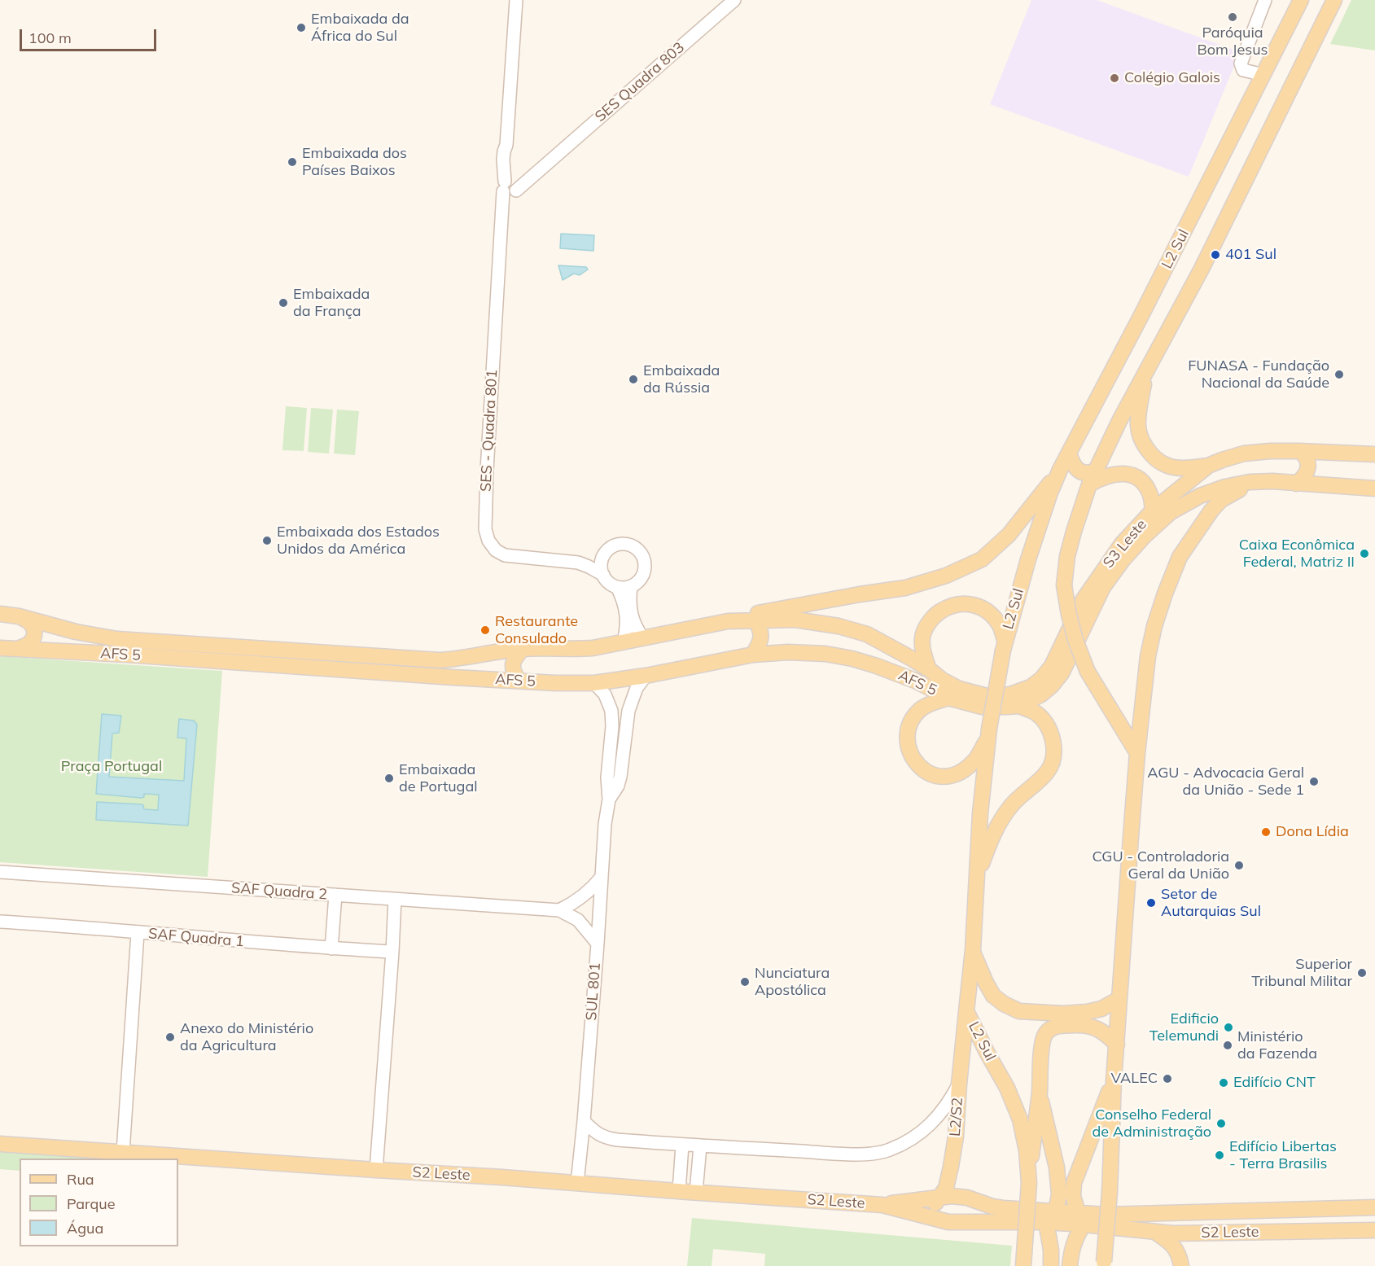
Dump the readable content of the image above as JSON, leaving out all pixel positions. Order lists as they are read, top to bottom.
{
  "streets": {
    "main road": [
      "L2 Sul",
      "S3 Leste",
      "AFS 5",
      "L2/S2",
      "S2 Leste"
    ],
    "street": [
      "SES Quadra 803",
      "SES - Quadra 801",
      "SAF Quadra 2",
      "SAF Quadra 1",
      "SUL 801"
    ]
  },
  "crossings": [
    ["SES Quadra 803", "SES - Quadra 801"],
    ["L2 Sul", "L2/S2"],
    ["S3 Leste", "AFS 5"],
    ["AFS 5", "SUL 801"],
    ["SAF Quadra 2", "SUL 801"],
    ["SUL 801", "S2 Leste"],
    ["L2/S2", "S2 Leste"]
  ],
  "parks": ["Praça Portugal"],
  "places": [
    "Paróquia Bom Jesus",
    "Embaixada da África do Sul",
    "Colégio Galois",
    "Embaixada dos Países Baixos",
    "401 Sul",
    "Embaixada da França",
    "FUNASA - Fundação Nacional da Saúde",
    "Embaixada da Rússia",
    "Embaixada dos Estados Unidos da América",
    "Caixa Econômica Federal, Matriz II",
    "Restaurante Consulado",
    "Embaixada de Portugal",
    "AGU - Advocacia Geral da União - Sede 1",
    "Dona Lídia",
    "CGU - Controladoria Geral da União",
    "Setor de Autarquias Sul",
    "Superior Tribunal Militar",
    "Nunciatura Apostólica",
    "Edificio Telemundi",
    "Anexo do Ministério da Agricultura",
    "Ministério da Fazenda",
    "VALEC",
    "Edifício CNT",
    "Conselho Federal de Administração",
    "Edifício Libertas - Terra Brasilis"
  ],
  "legend": ["Rua", "Parque", "Água"],
  "scale_bar": "100 m"
}
